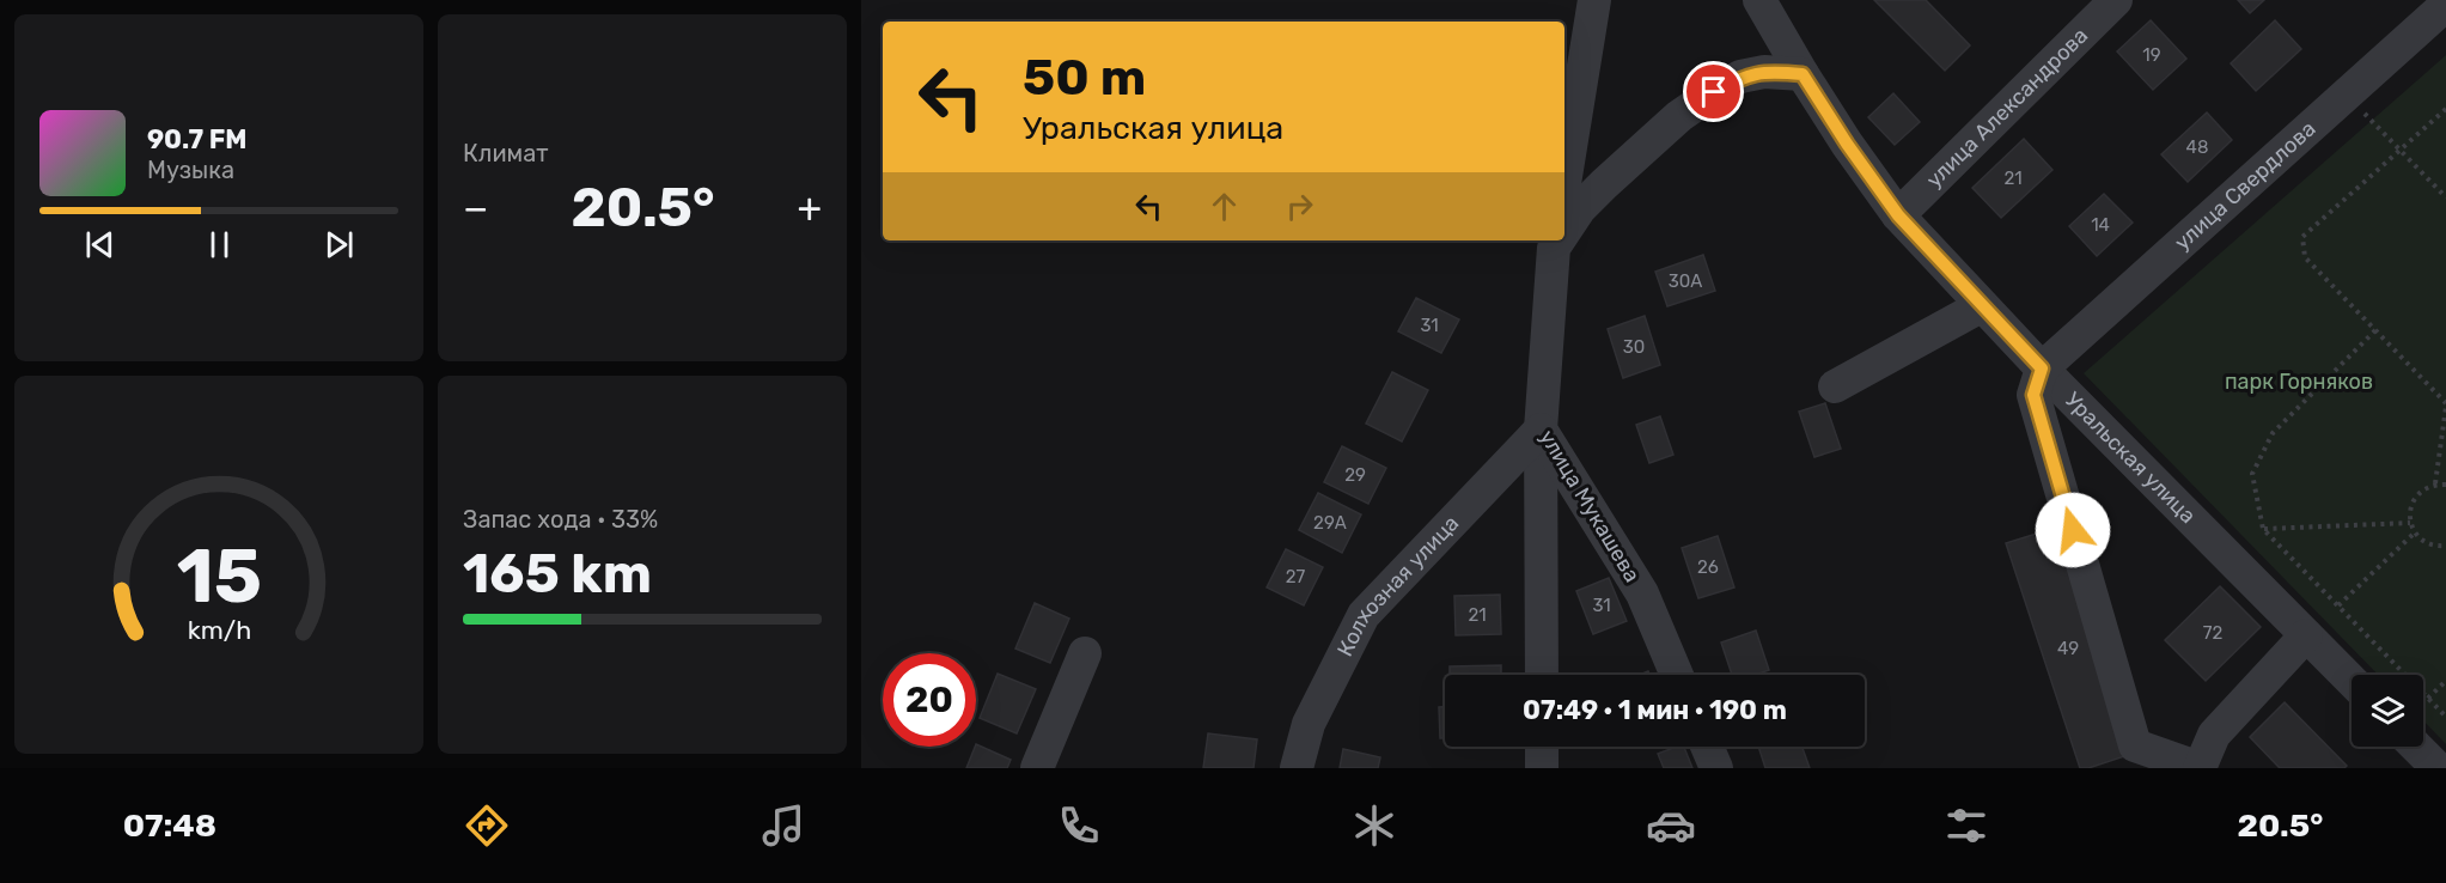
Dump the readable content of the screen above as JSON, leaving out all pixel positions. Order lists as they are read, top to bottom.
{
  "streets": {
    "street": [
      "улица Александрова",
      "улица Свердлова",
      "Уральская улица",
      "улица Мукашева",
      "Колхозная улица"
    ]
  },
  "crossings": [
    ["улица Александрова", "Уральская улица"],
    ["улица Свердлова", "Уральская улица"],
    ["Уральская улица", "улица Мукашева"],
    ["улица Мукашева", "Колхозная улица"]
  ],
  "parks": ["парк Горняков"],
  "house_numbers": [
    "19",
    "48",
    "21",
    "14",
    "30А",
    "31",
    "30",
    "29",
    "29А",
    "26",
    "27",
    "31",
    "21",
    "72",
    "49"
  ],
  "page": {
    "tile": [
      "Климат",
      ["Запас хода · 33%", "165 km"]
    ],
    "turn": ["50 m", "Уральская улица"],
    "song": ["90.7 FM", "Музыка"],
    "heat": ["−", "20.5°", "+"],
    "limit": "20",
    "trip": "07:49 · 1 мин · 190 m",
    "tabs": ["07:48", "20.5°"],
    "gauge": ["15", "km/h"]
  }
}
